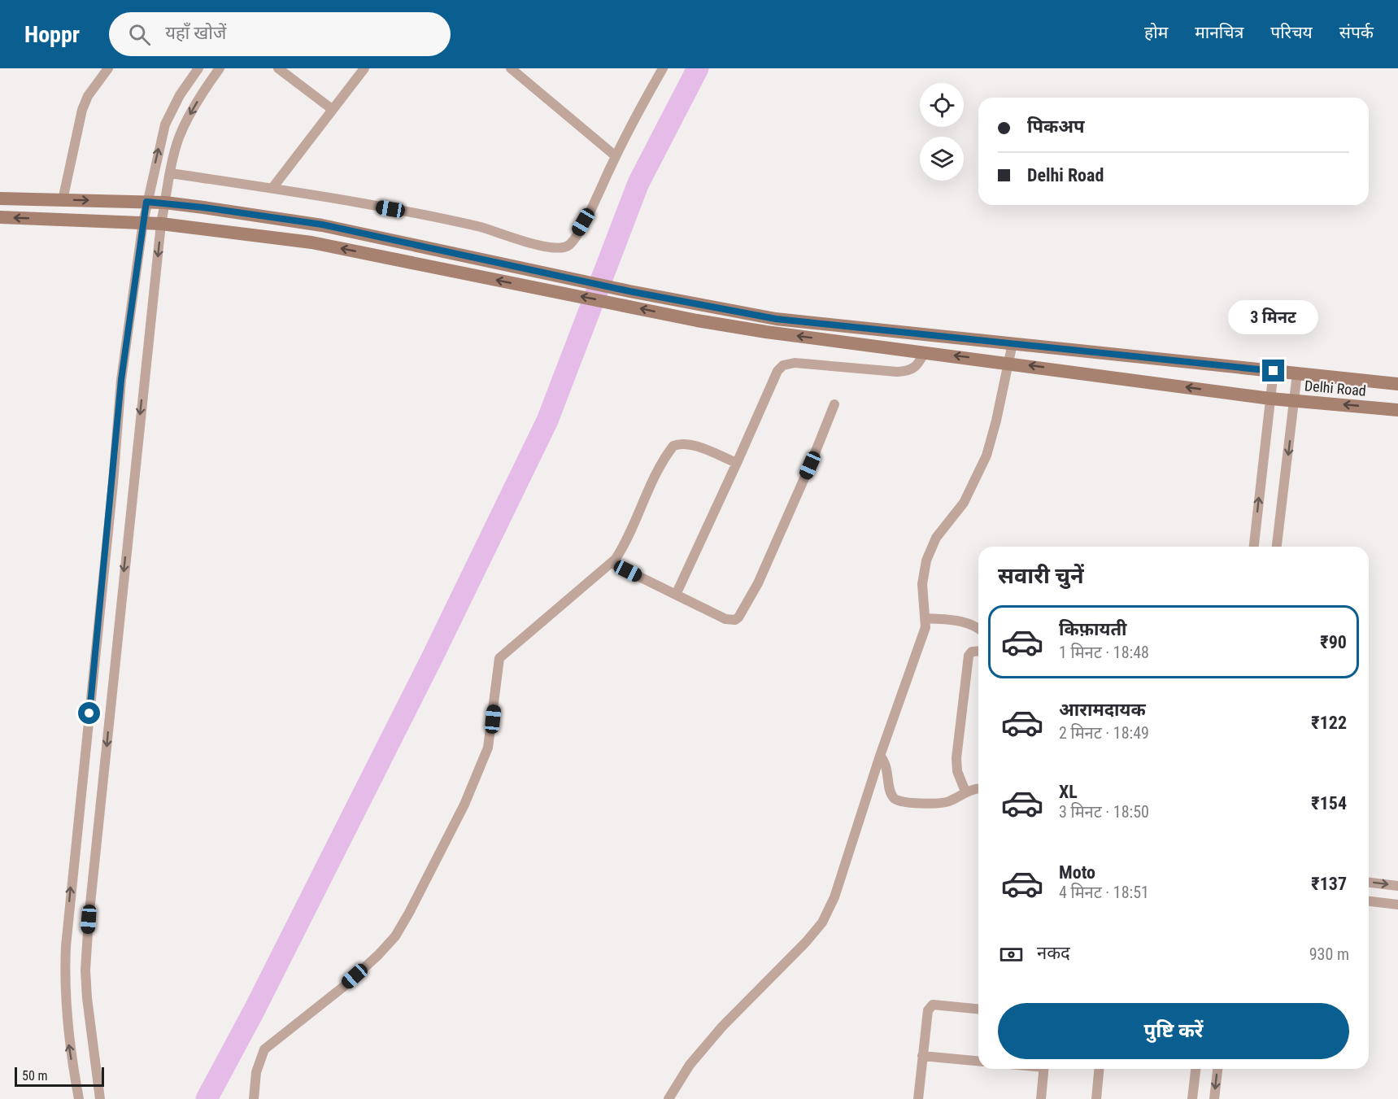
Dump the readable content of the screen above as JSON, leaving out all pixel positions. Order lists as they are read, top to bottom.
{
  "streets": {
    "main road": ["Delhi Road"]
  },
  "scale_bar": "50 m",
  "page": {
    "header": "Hoppr",
    "search": "यहाँ खोजें",
    "nav": [
      "होम",
      "मानचित्र",
      "परिचय",
      "संपर्क"
    ],
    "banner": ["पिकअप", "Delhi Road"],
    "bubble": "3 मिनट",
    "heading": "सवारी चुनें",
    "list": [
      {
        "name": "किफ़ायती",
        "note": "1 मिनट · 18:48",
        "value": "₹90"
      },
      {
        "name": "आरामदायक",
        "note": "2 मिनट · 18:49",
        "value": "₹122"
      },
      {
        "name": "XL",
        "note": "3 मिनट · 18:50",
        "value": "₹154"
      },
      {
        "name": "Moto",
        "note": "4 मिनट · 18:51",
        "value": "₹137"
      }
    ],
    "pay": ["नकद", "930 m"],
    "buttons": "पुष्टि करें",
    "scale": "50 m"
  }
}
